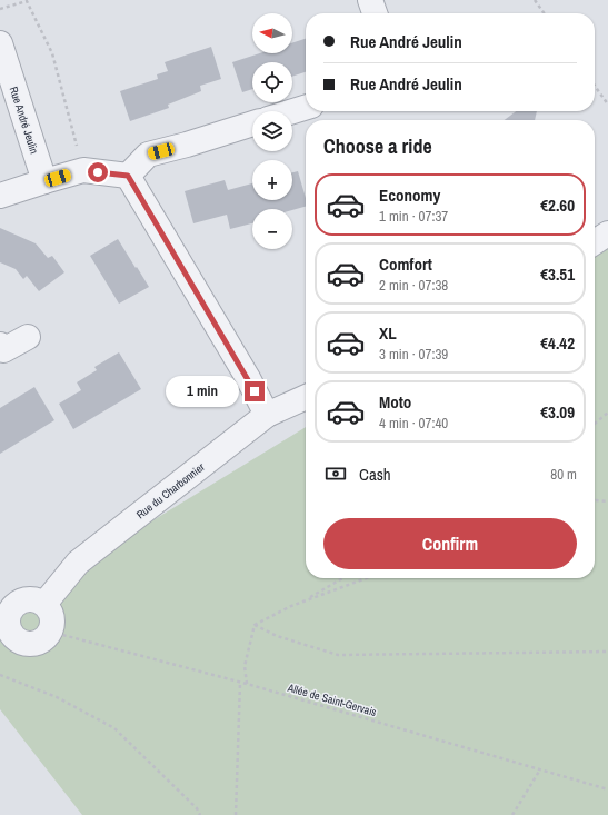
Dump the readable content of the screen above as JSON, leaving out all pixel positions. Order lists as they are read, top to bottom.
{
  "streets": {
    "street": ["Rue André Jeulin", "Rue du Charbonnier"],
    "path": ["Allée de Saint-Gervais"]
  },
  "crossings": [
    ["Rue du Charbonnier", "Allée de Saint-Gervais"]
  ],
  "north": "left",
  "page": {
    "map_buttons": ["+", "−"],
    "banner": ["Rue André Jeulin", "Rue André Jeulin"],
    "heading": "Choose a ride",
    "list": [
      {
        "name": "Economy",
        "note": "1 min · 07:37",
        "value": "€2.60"
      },
      {
        "name": "Comfort",
        "note": "2 min · 07:38",
        "value": "€3.51"
      },
      {
        "name": "XL",
        "note": "3 min · 07:39",
        "value": "€4.42"
      },
      {
        "name": "Moto",
        "note": "4 min · 07:40",
        "value": "€3.09"
      }
    ],
    "bubble": "1 min",
    "pay": ["Cash", "80 m"],
    "buttons": "Confirm"
  }
}
